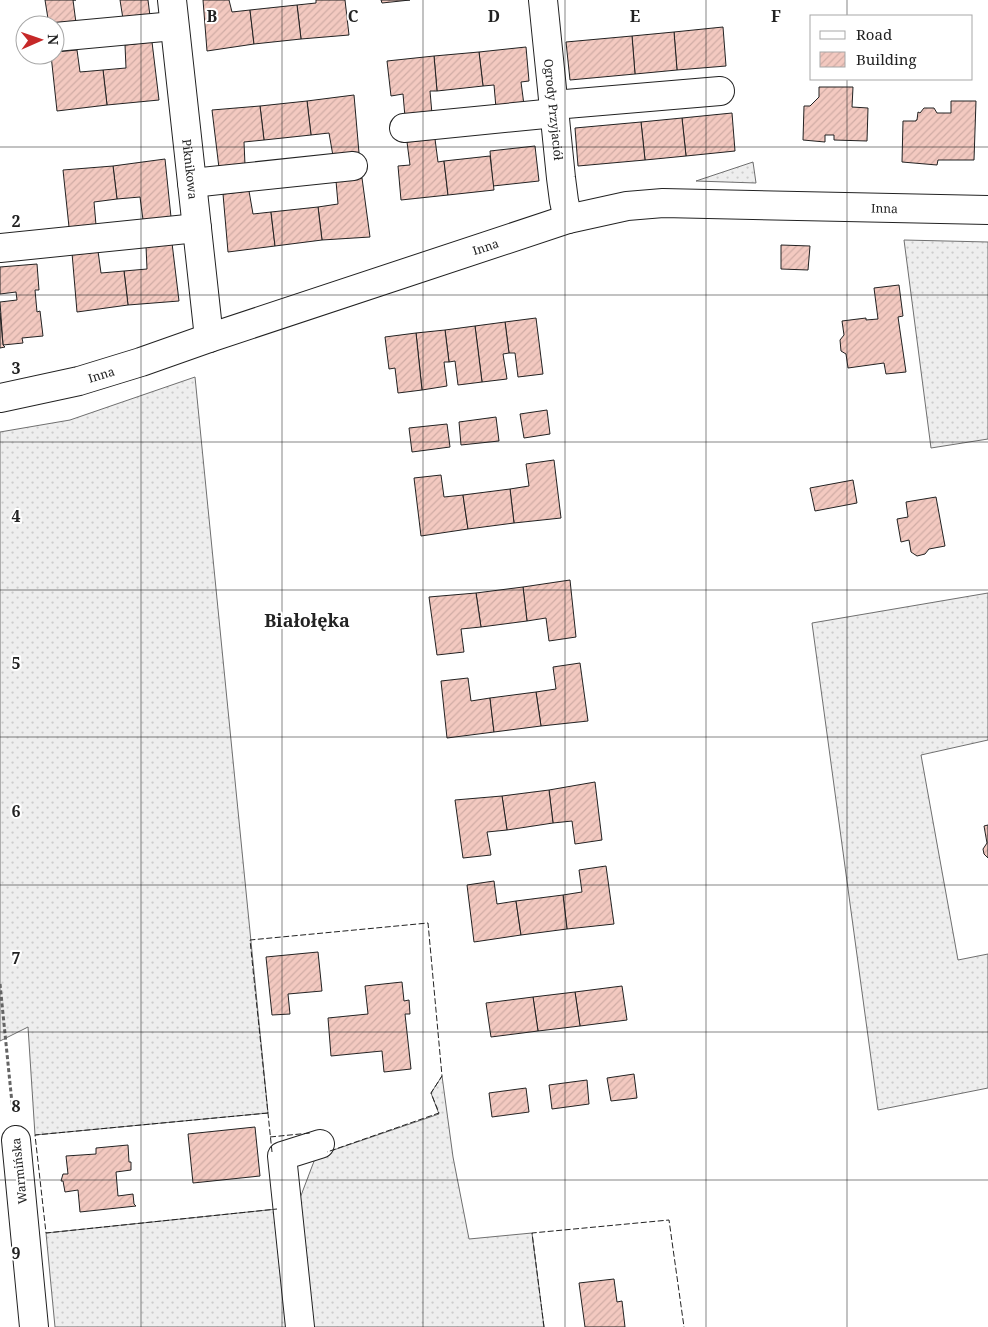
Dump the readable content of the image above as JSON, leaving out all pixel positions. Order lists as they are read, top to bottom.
{
  "streets": {
    "street": [
      "Ogrody Przyjaciół",
      "Piknikowa",
      "Inna",
      "Warmińska"
    ]
  },
  "crossings": [
    ["Ogrody Przyjaciół", "Inna"],
    ["Piknikowa", "Inna"]
  ],
  "districts": ["Białołęka"],
  "legend": ["Road", "Building"],
  "north": "right",
  "grid": {
    "columns": [
      "B",
      "C",
      "D",
      "E",
      "F"
    ],
    "rows": [
      "2",
      "3",
      "4",
      "5",
      "6",
      "7",
      "8",
      "9"
    ]
  }
}
